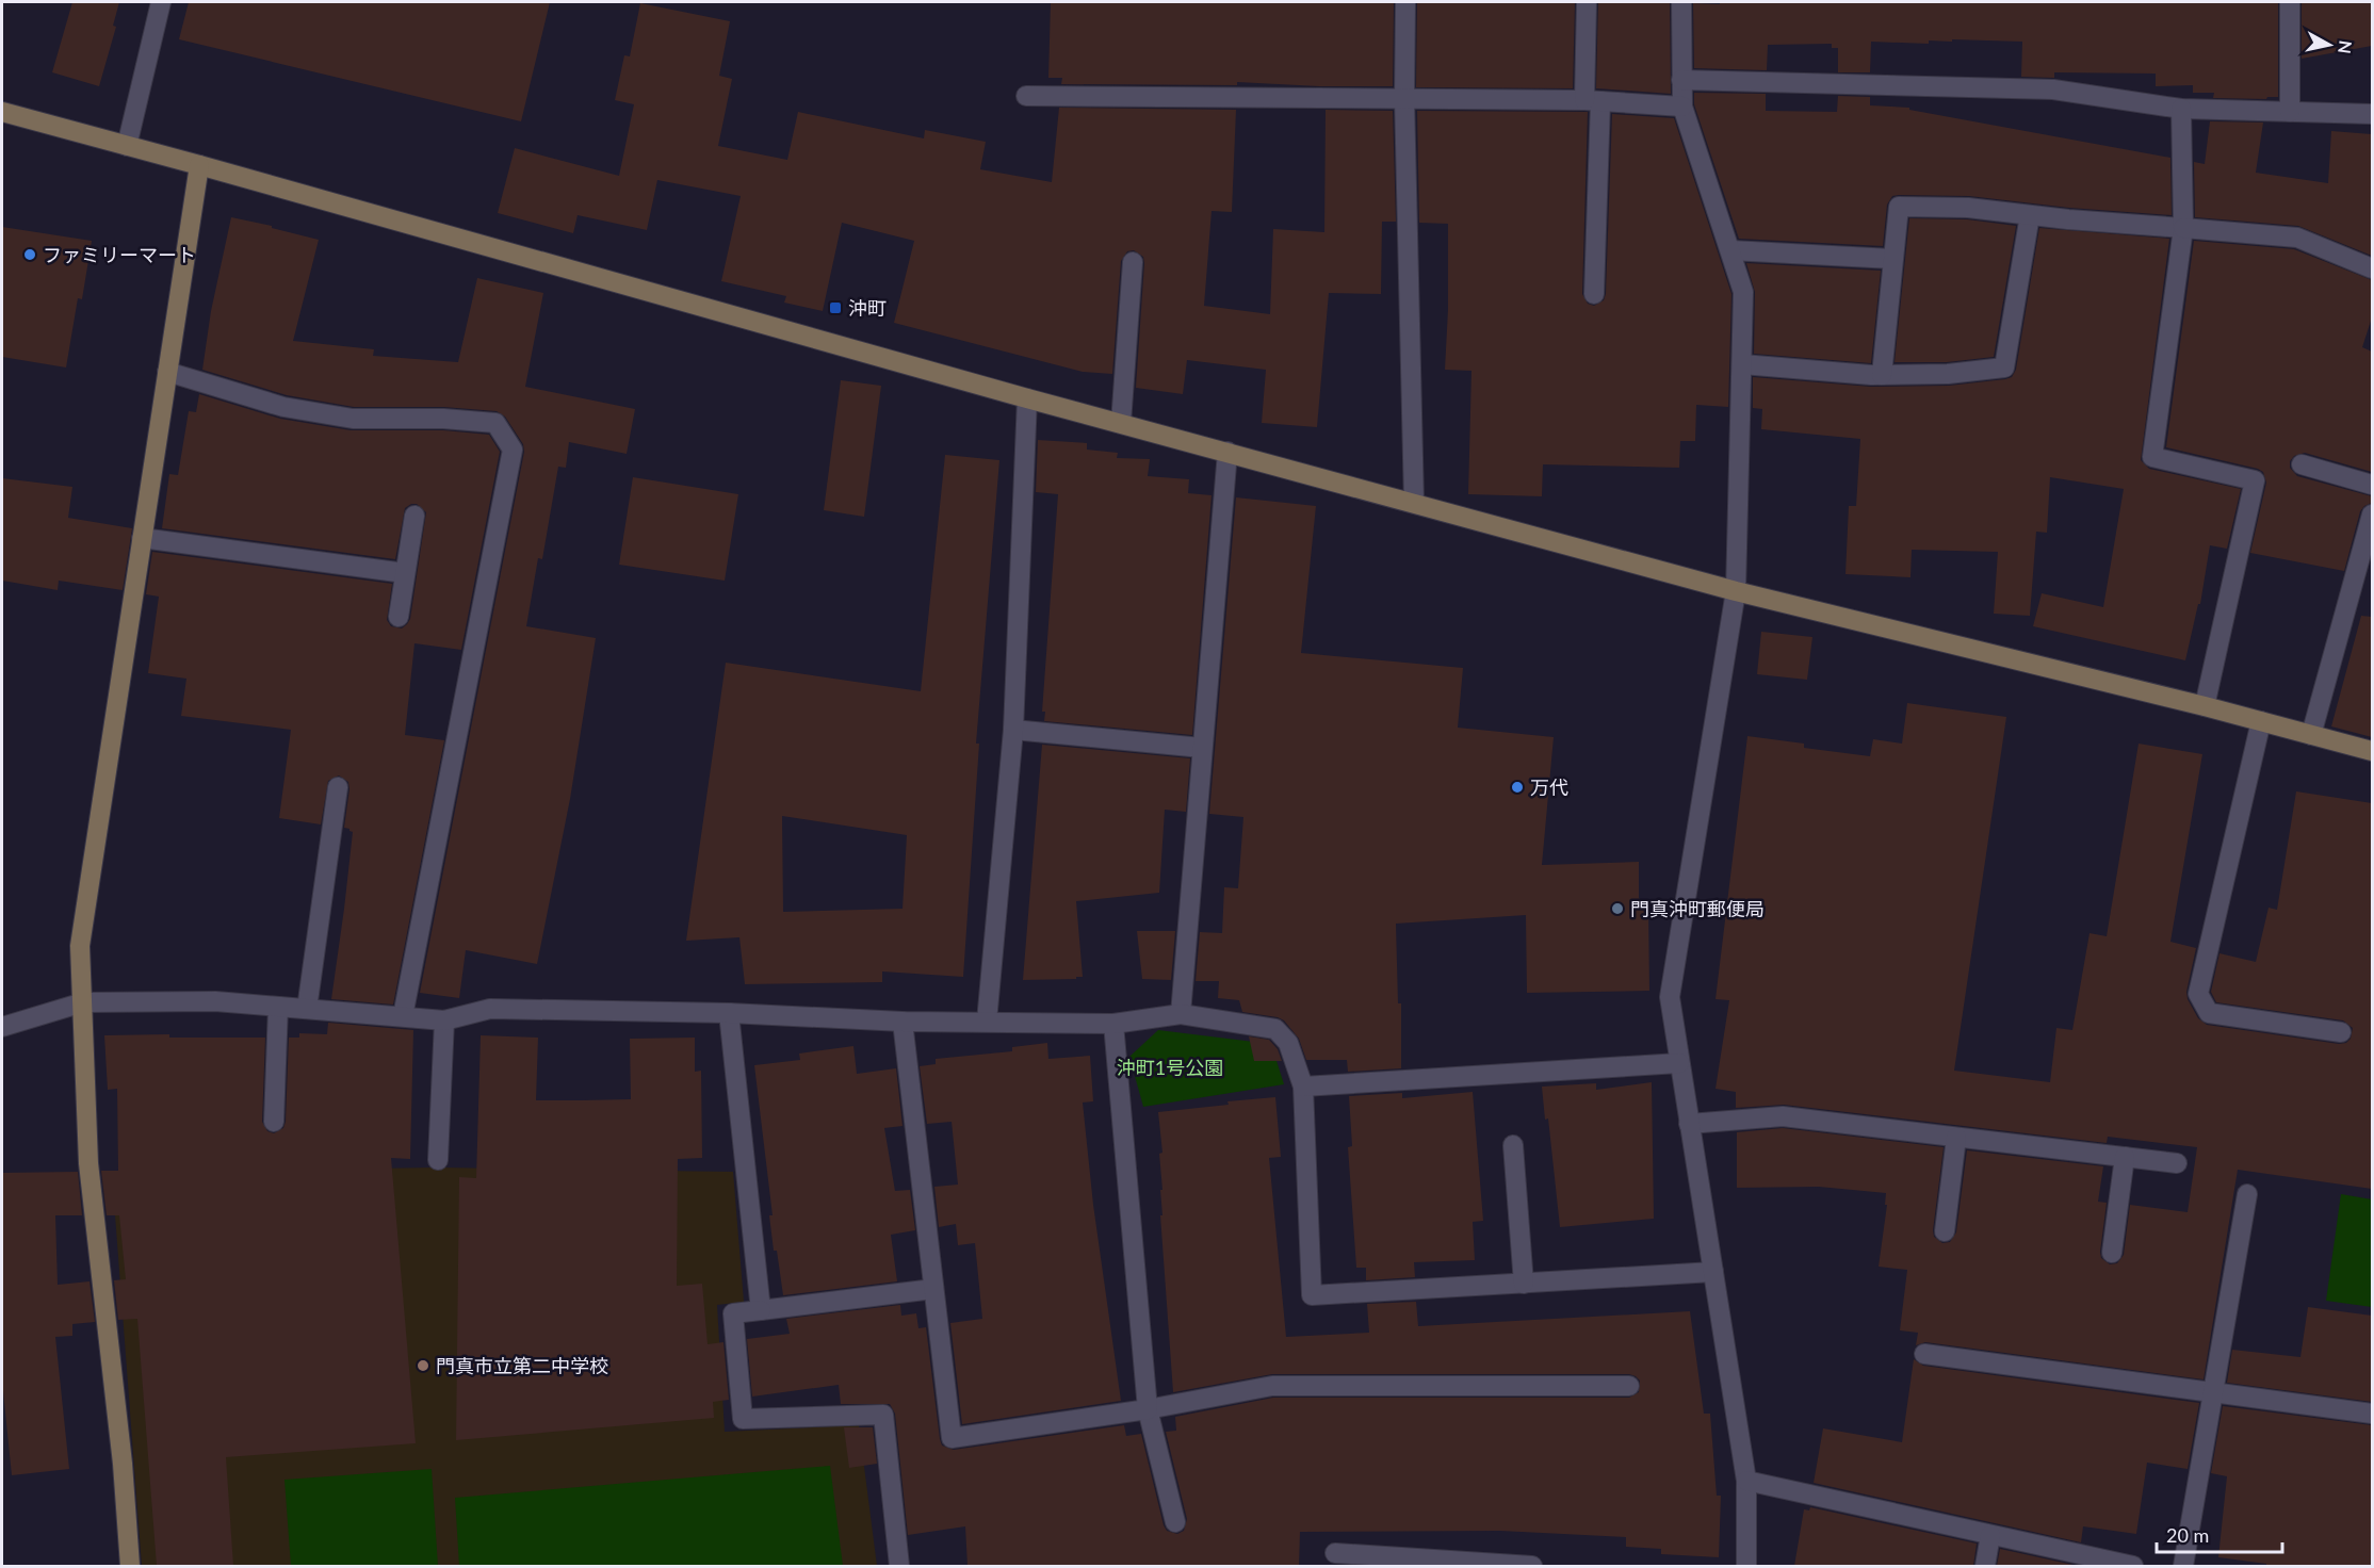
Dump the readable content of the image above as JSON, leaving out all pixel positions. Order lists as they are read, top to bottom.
{
  "parks": ["沖町1号公園"],
  "places": {
    "other": [
      "ファミリーマート",
      "万代",
      "門真沖町郵便局",
      "門真市立第二中学校"
    ],
    "transit": ["沖町"]
  },
  "scale_bar": "20 m",
  "north": "right"
}
